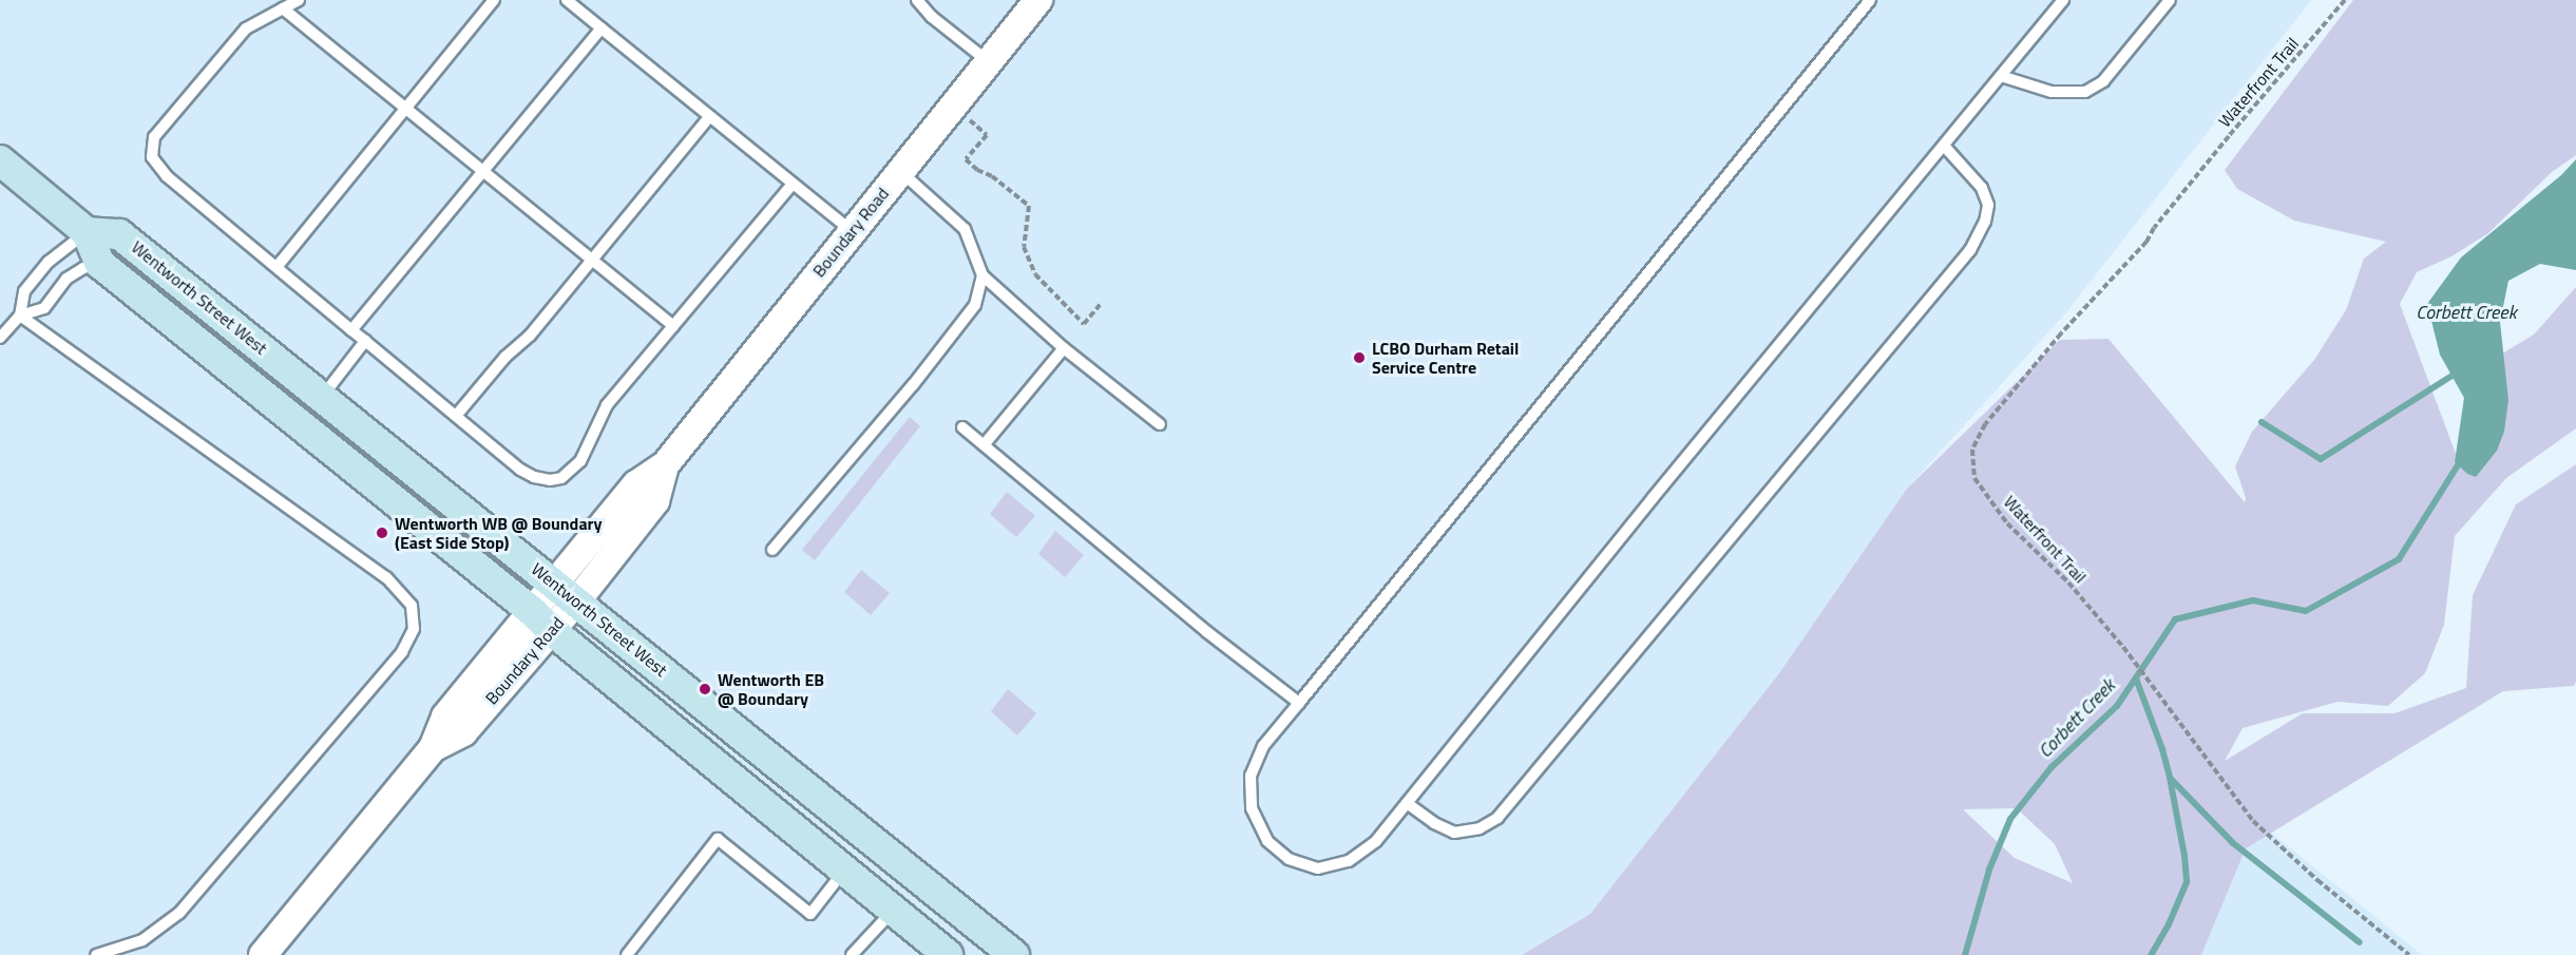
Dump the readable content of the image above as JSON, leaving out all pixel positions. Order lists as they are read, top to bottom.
{
  "streets": {
    "main road": ["Wentworth Street West"],
    "street": ["Boundary Road"],
    "path": ["Waterfront Trail"]
  },
  "crossings": [
    ["Boundary Road", "Wentworth Street West"]
  ],
  "water": ["Corbett Creek"],
  "places": ["LCBO Durham Retail Service Centre", "Wentworth WB @ Boundary (East Side Stop)", "Wentworth EB @ Boundary"]
}
